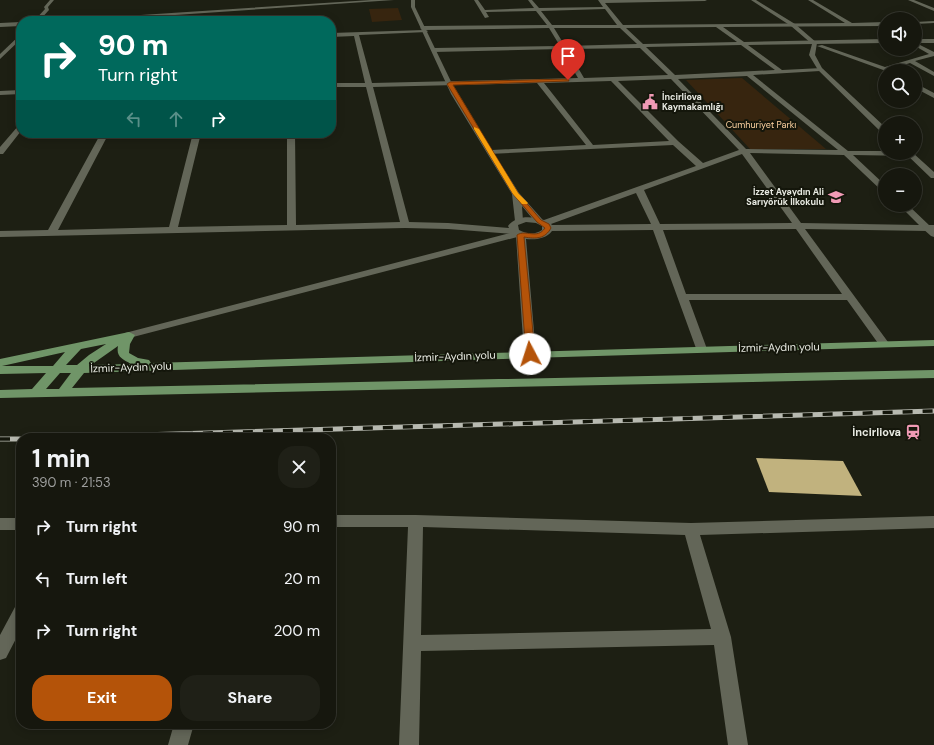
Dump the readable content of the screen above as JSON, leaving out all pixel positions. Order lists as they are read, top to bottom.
{
  "streets": {
    "highway": ["İzmir-Aydın yolu"]
  },
  "parks": ["Cumhuriyet Parkı"],
  "places": {
    "public building": ["İncirliova Kaymakamlığı"],
    "school or university": ["İzzet Ayaydın Ali Sarıyörük İlkokulu"],
    "station": ["İncirliova"]
  },
  "page": {
    "map_buttons": ["+", "−"],
    "turn": ["90 m", "Turn right"],
    "heading": ["1 min", "390 m · 21:53"],
    "list": [
      {
        "name": "Turn right",
        "value": "90 m"
      },
      {
        "name": "Turn left",
        "value": "20 m"
      },
      {
        "name": "Turn right",
        "value": "200 m"
      }
    ],
    "buttons": ["Exit", "Share"]
  }
}
